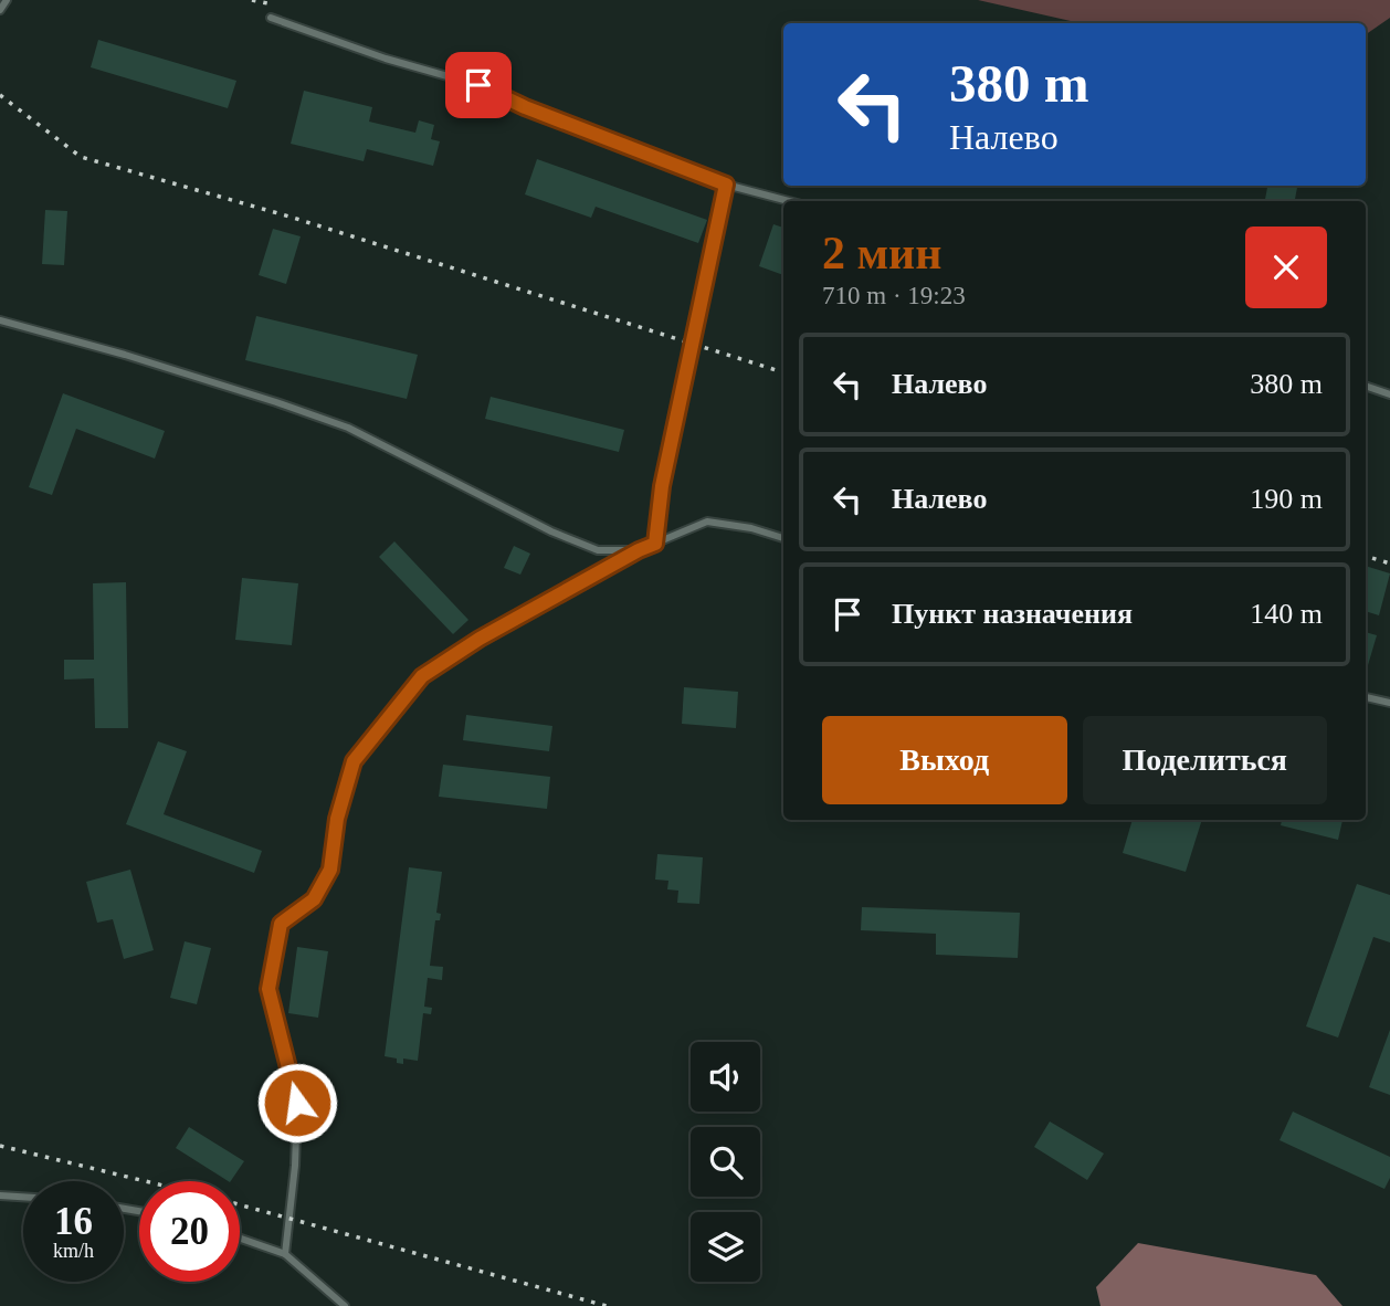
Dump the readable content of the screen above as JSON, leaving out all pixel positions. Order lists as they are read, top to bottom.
{
  "page": {
    "turn": ["380 m", "Налево"],
    "heading": ["2 мин", "710 m · 19:23"],
    "list": [
      {
        "name": "Налево",
        "value": "380 m"
      },
      {
        "name": "Налево",
        "value": "190 m"
      },
      {
        "name": "Пункт назначения",
        "value": "140 m"
      }
    ],
    "buttons": ["Выход", "Поделиться"],
    "speed": "16 km/h",
    "limit": "20"
  }
}
